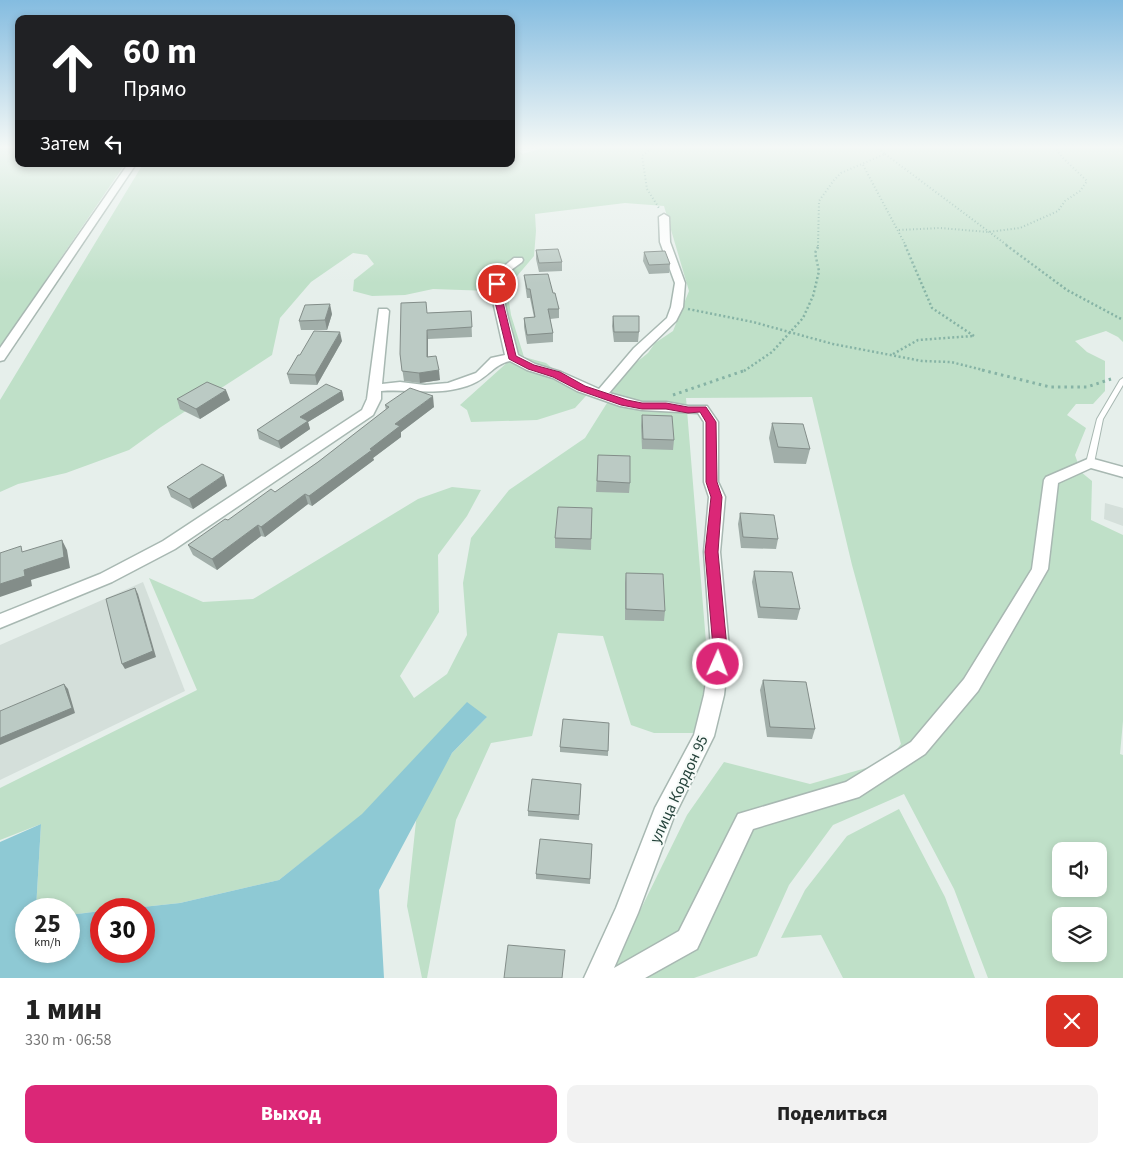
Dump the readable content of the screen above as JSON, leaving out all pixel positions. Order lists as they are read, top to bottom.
{
  "streets": {
    "street": ["улица Кордон 95"]
  },
  "page": {
    "turn": ["60 m", "Прямо"],
    "then": "Затем",
    "speed": "25 km/h",
    "limit": "30",
    "heading": ["1 мин", "330 m · 06:58"],
    "buttons": ["Выход", "Поделиться"]
  }
}
